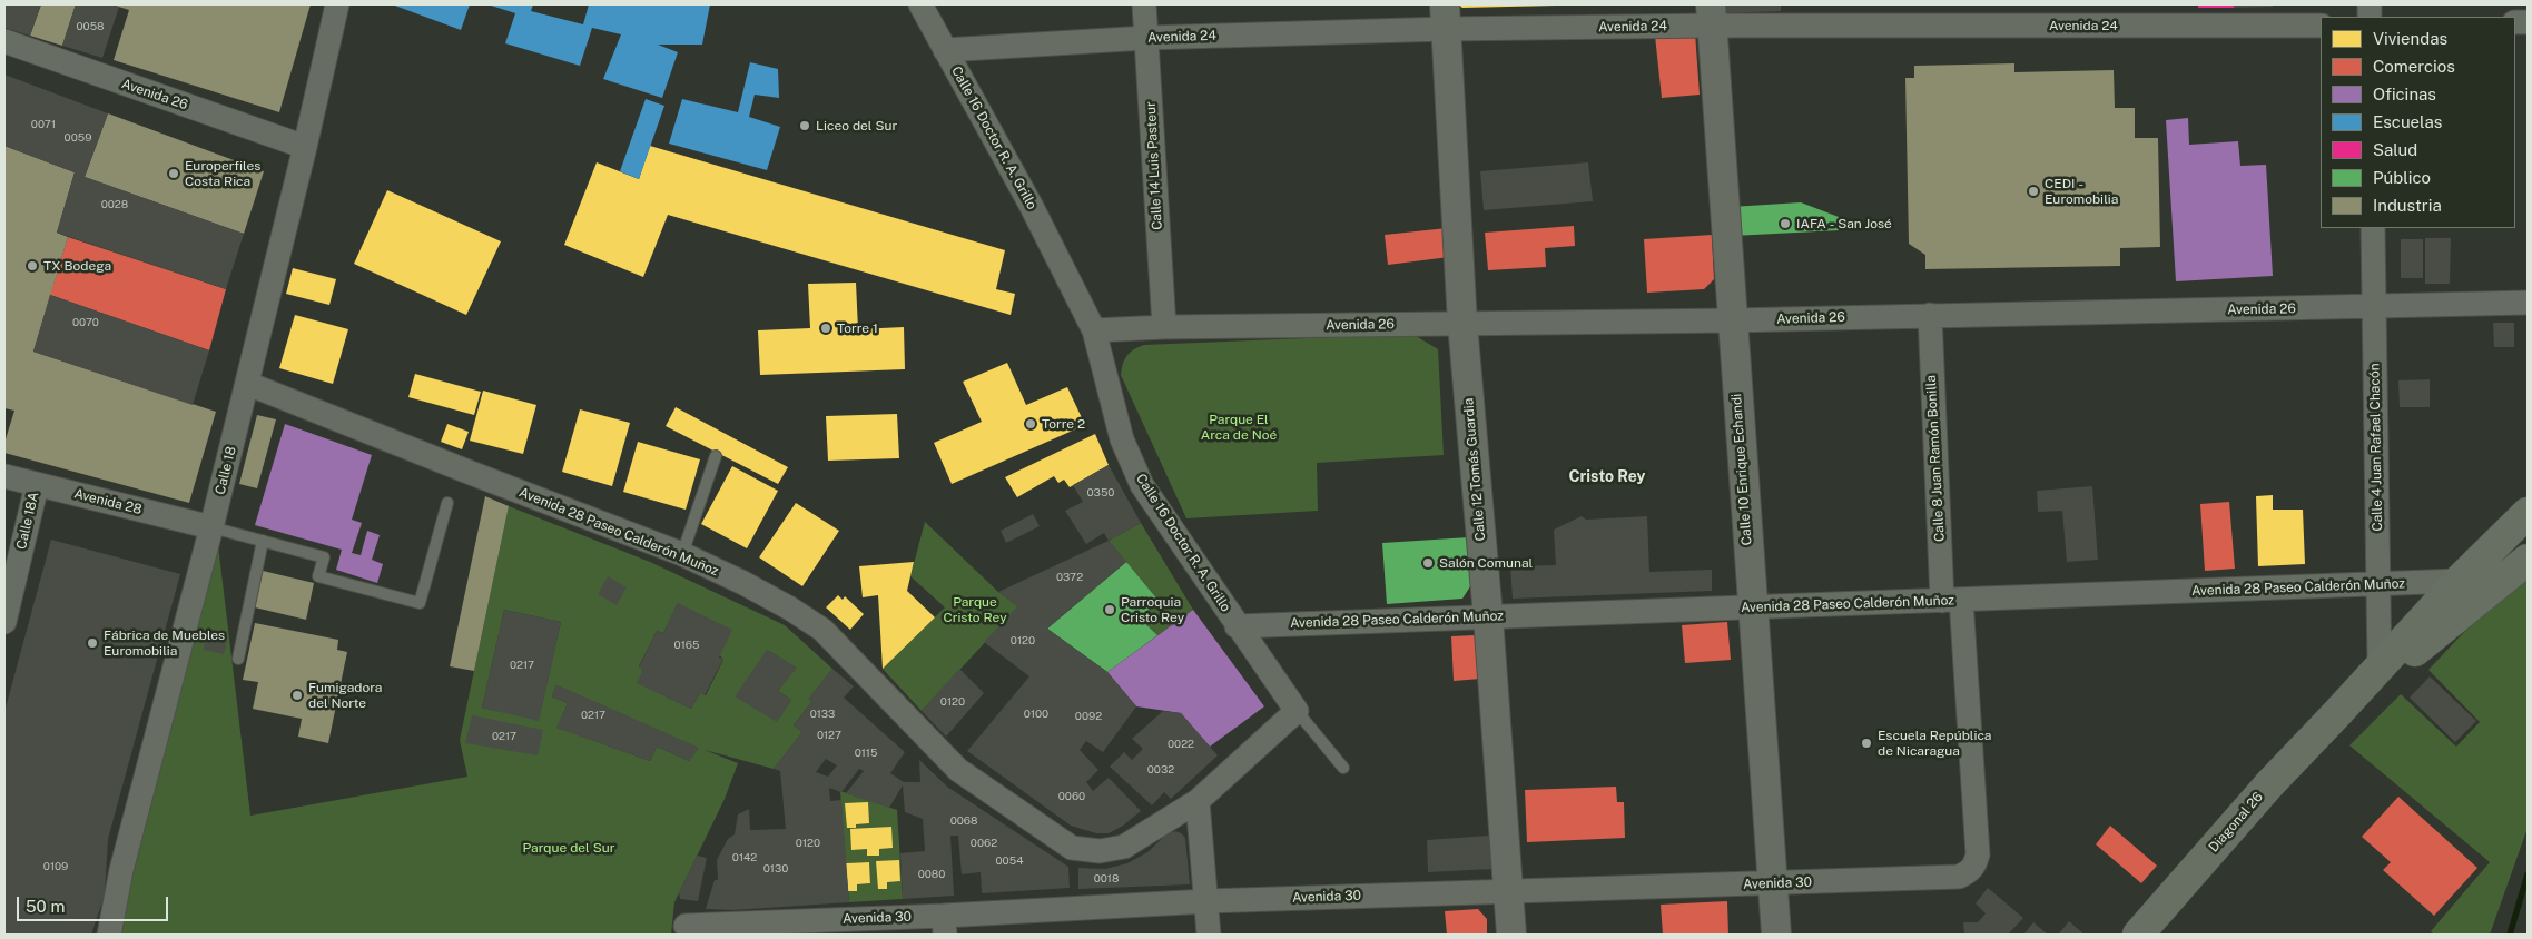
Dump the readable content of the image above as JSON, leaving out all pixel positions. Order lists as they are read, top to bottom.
{
  "streets": {
    "main road": ["Diagonal 26"],
    "street": [
      "Avenida 24",
      "Avenida 26",
      "Calle 16 Doctor R. A. Grillo",
      "Calle 14 Luis Pasteur",
      "Calle 4 Juan Rafael Chacón",
      "Calle 8 Juan Ramón Bonilla",
      "Calle 12 Tomás Guardia",
      "Calle 10 Enrique Echandi",
      "Calle 18",
      "Avenida 28",
      "Calle 18A",
      "Avenida 28 Paseo Calderón Muñoz",
      "Avenida 30"
    ]
  },
  "crossings": [
    ["Avenida 24", "Calle 16 Doctor R. A. Grillo"],
    ["Avenida 24", "Calle 14 Luis Pasteur"],
    ["Avenida 24", "Calle 12 Tomás Guardia"],
    ["Avenida 24", "Calle 10 Enrique Echandi"],
    ["Avenida 26", "Calle 16 Doctor R. A. Grillo"],
    ["Avenida 26", "Calle 14 Luis Pasteur"],
    ["Avenida 26", "Calle 4 Juan Rafael Chacón"],
    ["Avenida 26", "Calle 8 Juan Ramón Bonilla"],
    ["Avenida 26", "Calle 12 Tomás Guardia"],
    ["Avenida 26", "Calle 10 Enrique Echandi"],
    ["Avenida 26", "Calle 18"],
    ["Calle 16 Doctor R. A. Grillo", "Avenida 28 Paseo Calderón Muñoz"],
    ["Calle 4 Juan Rafael Chacón", "Avenida 28 Paseo Calderón Muñoz"],
    ["Calle 4 Juan Rafael Chacón", "Diagonal 26"],
    ["Calle 8 Juan Ramón Bonilla", "Avenida 28 Paseo Calderón Muñoz"],
    ["Calle 8 Juan Ramón Bonilla", "Avenida 30"],
    ["Calle 12 Tomás Guardia", "Avenida 28 Paseo Calderón Muñoz"],
    ["Calle 12 Tomás Guardia", "Avenida 30"],
    ["Calle 10 Enrique Echandi", "Avenida 28 Paseo Calderón Muñoz"],
    ["Calle 10 Enrique Echandi", "Avenida 30"],
    ["Calle 18", "Avenida 28"],
    ["Calle 18", "Avenida 28 Paseo Calderón Muñoz"],
    ["Avenida 28", "Calle 18A"],
    ["Avenida 28 Paseo Calderón Muñoz", "Diagonal 26"]
  ],
  "districts": ["Cristo Rey"],
  "parks": ["Parque El Arca de Noé", "Parque Cristo Rey", "Parque del Sur"],
  "places": [
    "Liceo del Sur",
    "Europerfiles Costa Rica",
    "CEDI - Euromobilia",
    "IAFA - San José",
    "TX Bodega",
    "Torre 1",
    "Torre 2",
    "Salón Comunal",
    "Parroquia Cristo Rey",
    "Fábrica de Muebles Euromobilia",
    "Fumigadora del Norte",
    "Escuela República de Nicaragua"
  ],
  "house_numbers": [
    "0058",
    "0071",
    "0059",
    "0028",
    "0070",
    "0350",
    "0372",
    "0120",
    "0165",
    "0217",
    "0120",
    "0133",
    "0100",
    "0217",
    "0092",
    "0127",
    "0217",
    "0022",
    "0115",
    "0032",
    "0060",
    "0068",
    "0120",
    "0062",
    "0142",
    "0054",
    "0109",
    "0130",
    "0080",
    "0018"
  ],
  "legend": [
    "Viviendas",
    "Comercios",
    "Oficinas",
    "Escuelas",
    "Salud",
    "Público",
    "Industria"
  ],
  "scale_bar": "50 m"
}
